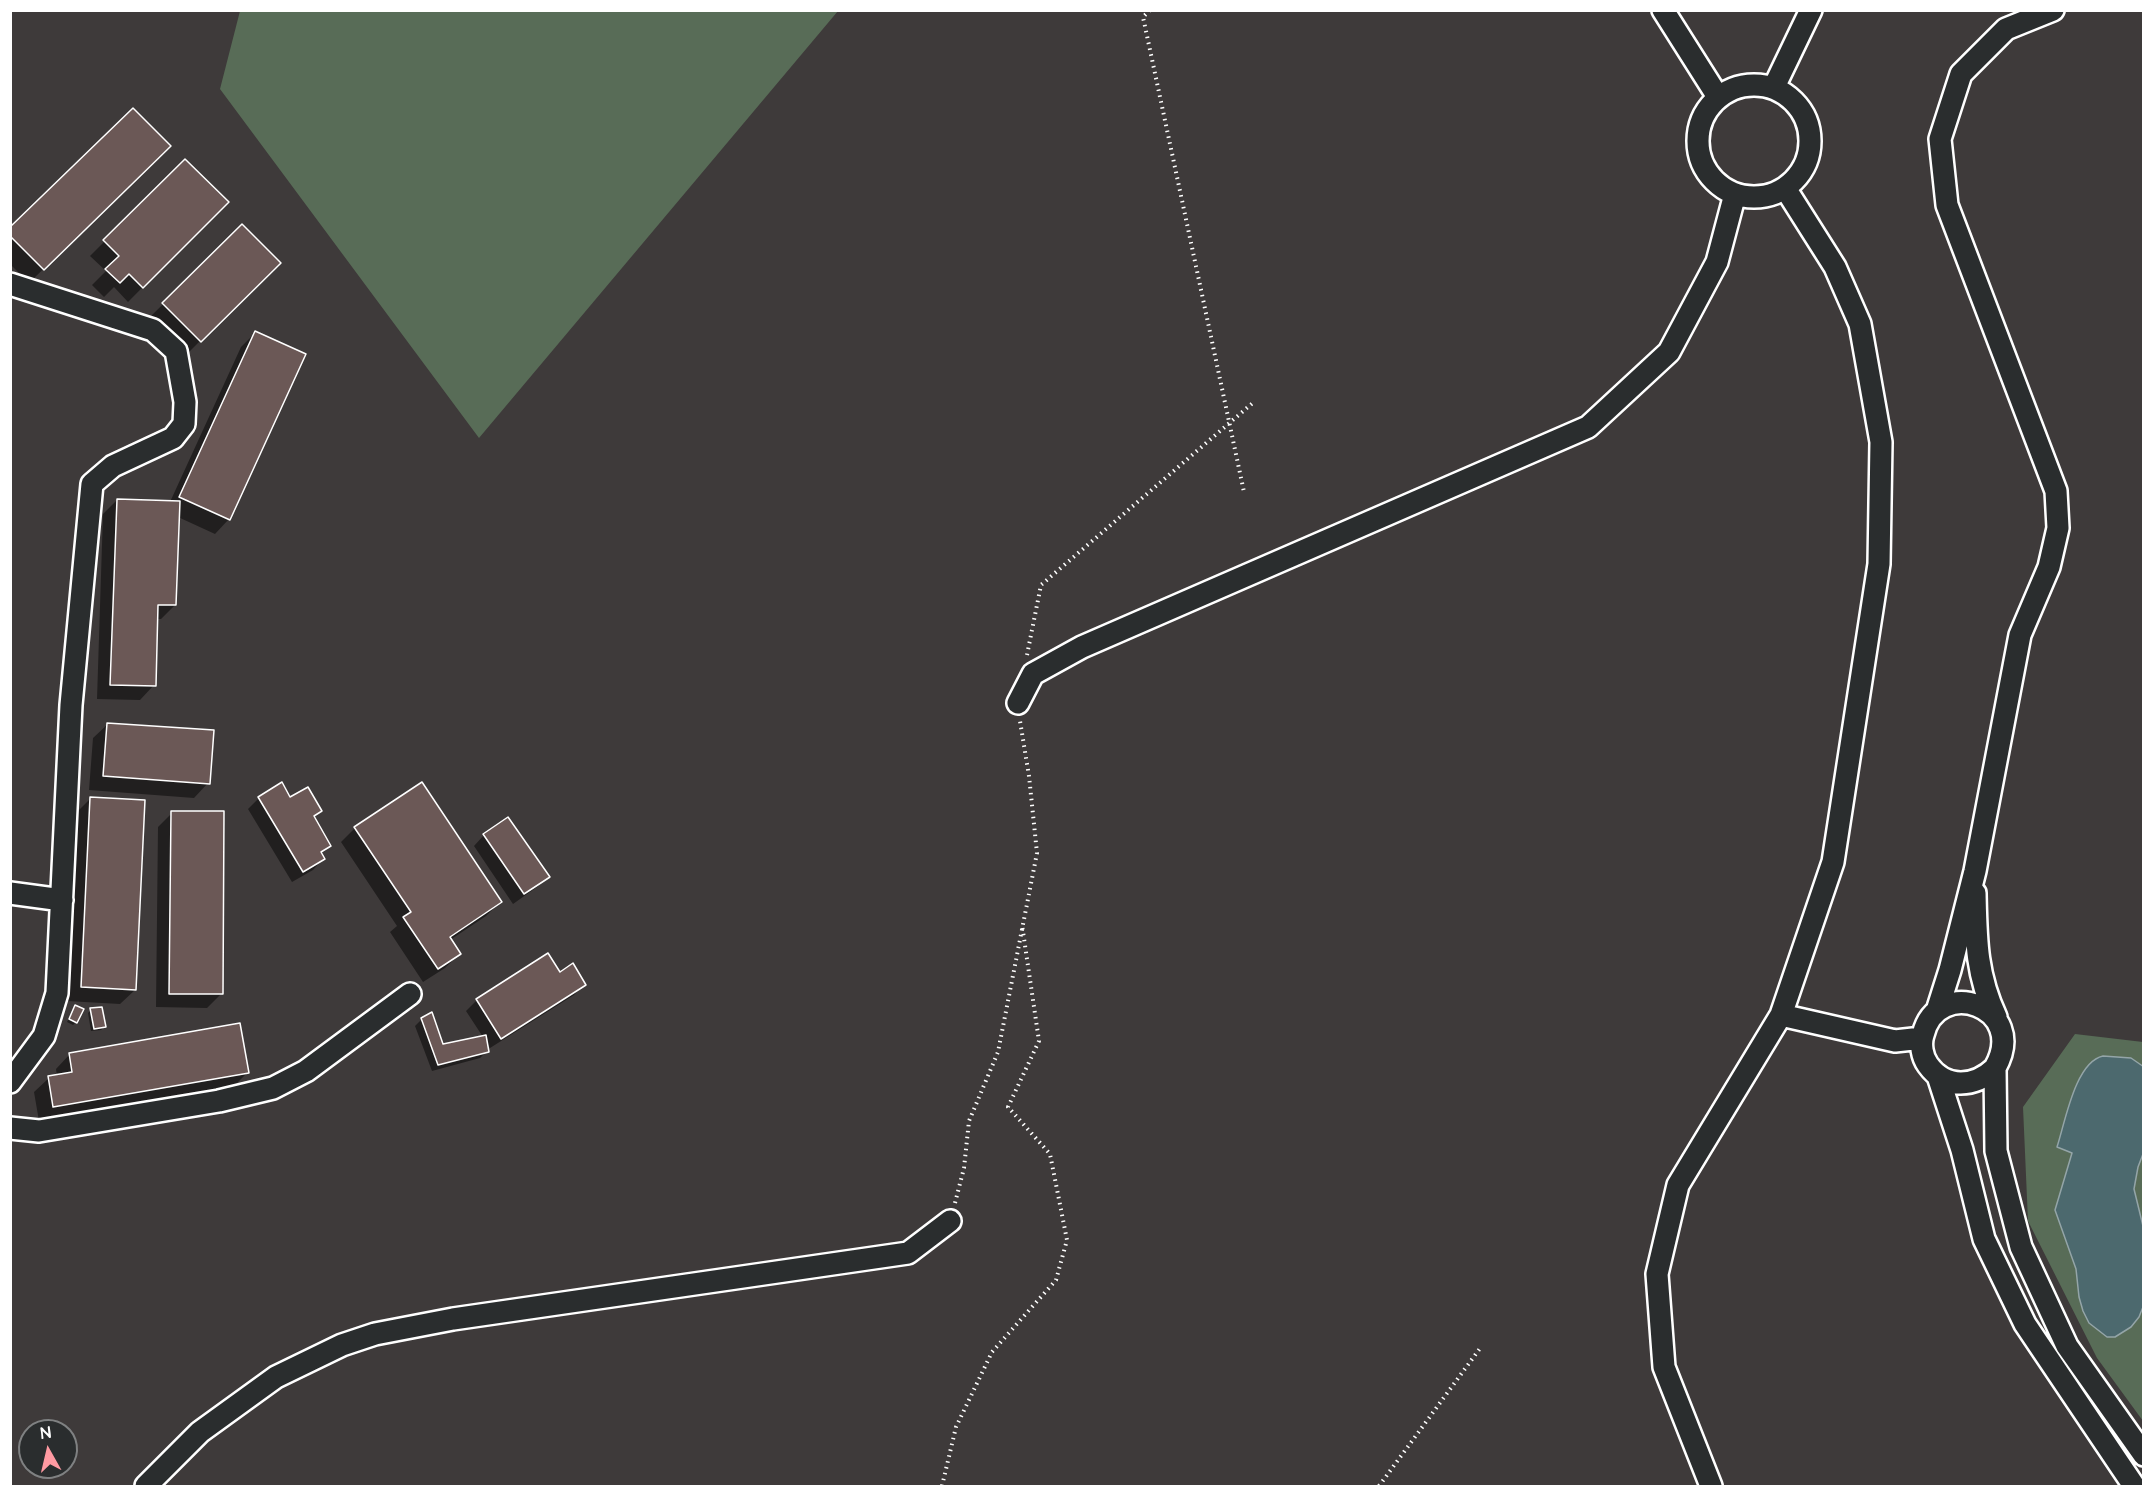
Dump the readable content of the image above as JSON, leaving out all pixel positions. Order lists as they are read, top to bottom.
{
  "north": "top"
}
